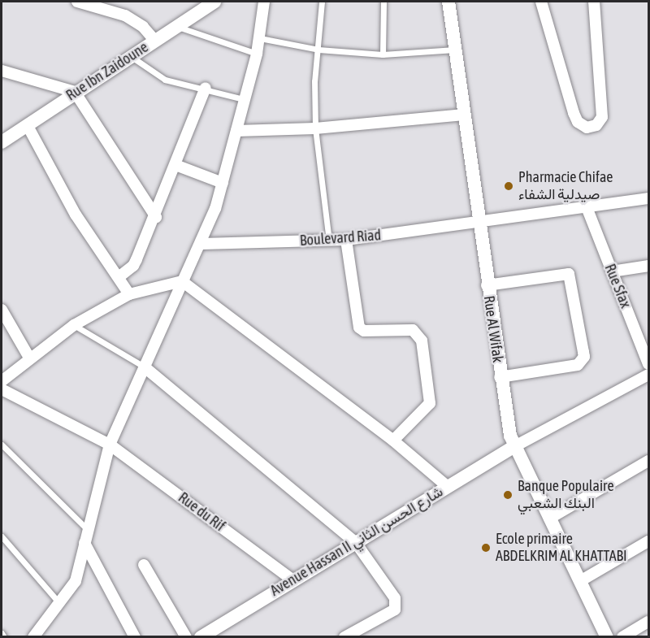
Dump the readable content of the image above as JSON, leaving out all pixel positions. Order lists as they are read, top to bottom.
{
  "streets": {
    "street": [
      "Rue Ibn Zaidoune",
      "Boulevard Riad",
      "Rue Sfax",
      "Rue Al Wifak",
      "Rue du Rif",
      "Avenue Hassan II شارع الحسن الثاني"
    ]
  },
  "crossings": [
    ["Boulevard Riad", "Rue Sfax"],
    ["Boulevard Riad", "Rue Al Wifak"],
    ["Rue Al Wifak", "Avenue Hassan II شارع الحسن الثاني"],
    ["Rue du Rif", "Avenue Hassan II شارع الحسن الثاني"]
  ],
  "places": ["Pharmacie Chifae صيدلية الشفاء", "Banque Populaire البنك الشعبي", "Ecole primaire ABDELKRIM AL KHATTABI"]
}
